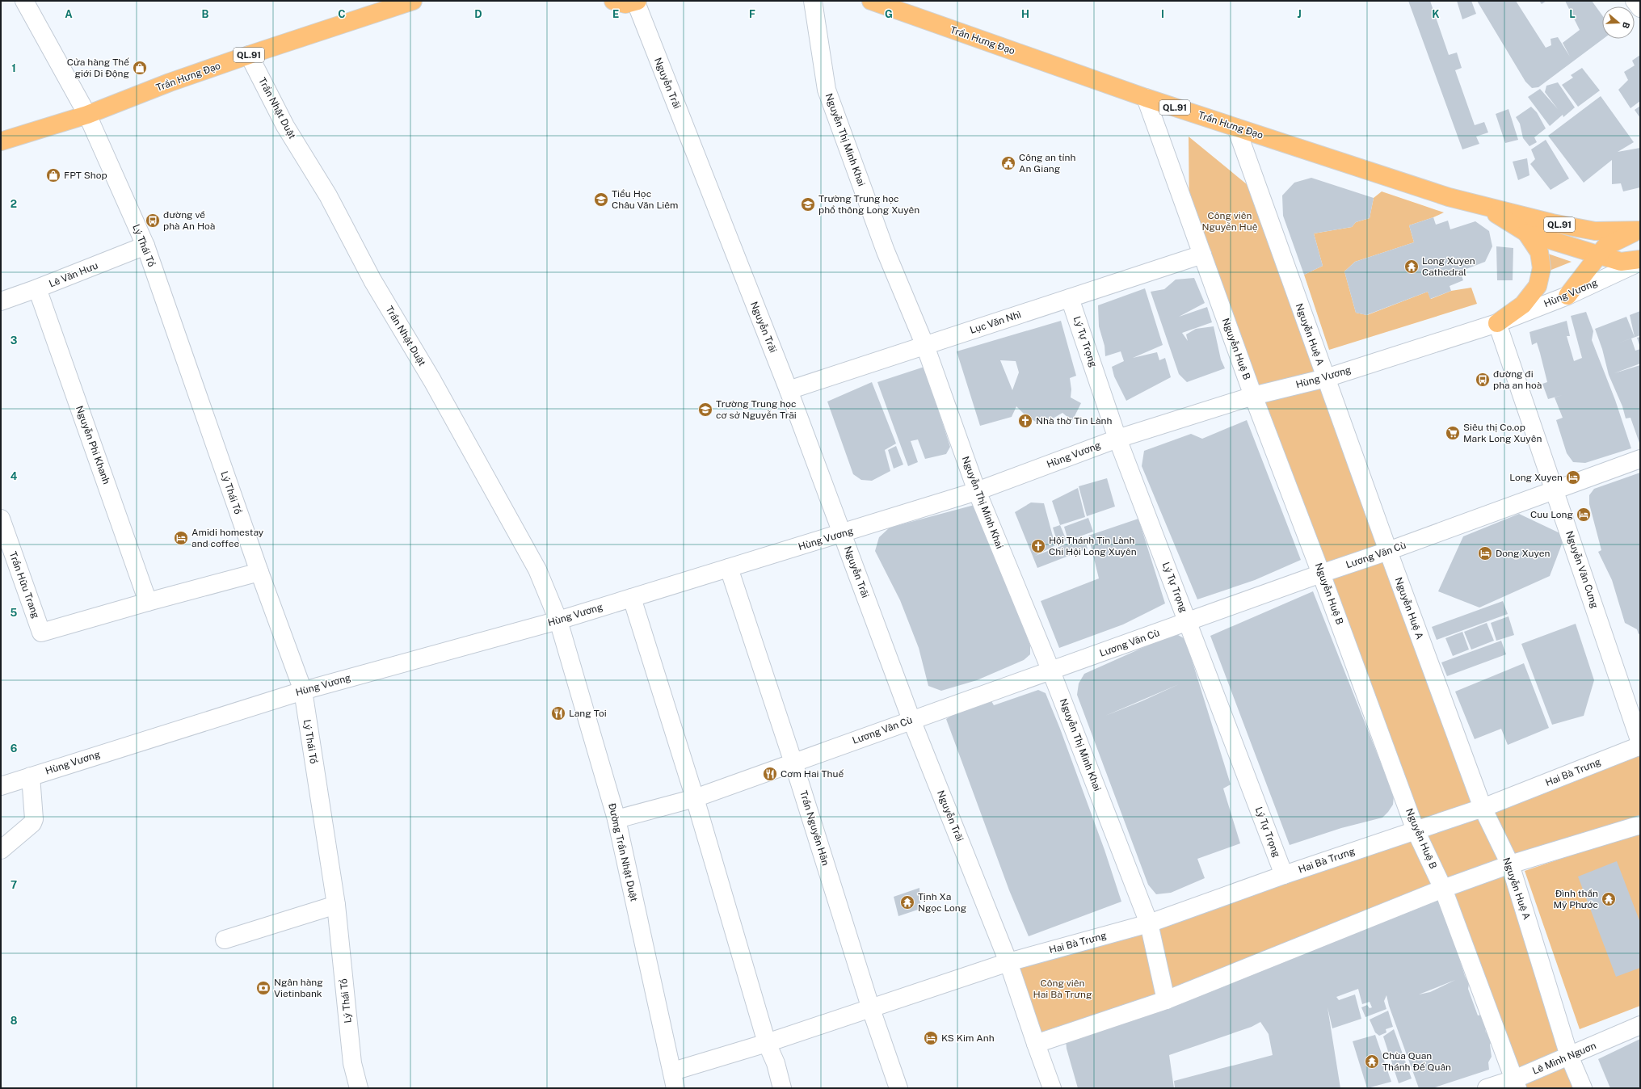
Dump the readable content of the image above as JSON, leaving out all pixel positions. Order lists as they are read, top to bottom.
{
  "streets": {
    "highway": ["Trần Hưng Đạo", "QL.91"],
    "street": [
      "Nguyễn Trãi",
      "Trần Nhật Duật",
      "Nguyễn Thị Minh Khai",
      "Lý Thái Tổ",
      "Lê Văn Hưu",
      "Hùng Vương",
      "Lục Văn Nhì",
      "Nguyễn Huệ A",
      "Lý Tự Trọng",
      "Nguyễn Huệ B",
      "Nguyễn Phi Khanh",
      "Lương Vãn Cù",
      "Nguyễn Văn Cưng",
      "Trần Hữu Trang",
      "Hai Bà Trưng",
      "Trần Nguyên Hãn",
      "Đường Trần Nhật Duật",
      "Lê Minh Nguơn"
    ]
  },
  "crossings": [
    ["Trần Hưng Đạo", "QL.91"],
    ["Trần Hưng Đạo", "Trần Nhật Duật"],
    ["Trần Hưng Đạo", "Lý Thái Tổ"],
    ["Trần Hưng Đạo", "Nguyễn Huệ A"],
    ["Trần Hưng Đạo", "Nguyễn Huệ B"],
    ["Nguyễn Trãi", "Hùng Vương"],
    ["Nguyễn Trãi", "Lục Văn Nhì"],
    ["Nguyễn Trãi", "Lương Vãn Cù"],
    ["Nguyễn Trãi", "Hai Bà Trưng"],
    ["Trần Nhật Duật", "Hùng Vương"],
    ["Trần Nhật Duật", "Đường Trần Nhật Duật"],
    ["Nguyễn Thị Minh Khai", "Hùng Vương"],
    ["Nguyễn Thị Minh Khai", "Lục Văn Nhì"],
    ["Nguyễn Thị Minh Khai", "Lương Vãn Cù"],
    ["Nguyễn Thị Minh Khai", "Hai Bà Trưng"],
    ["Lý Thái Tổ", "Lê Văn Hưu"],
    ["Lý Thái Tổ", "Hùng Vương"],
    ["Lê Văn Hưu", "Nguyễn Phi Khanh"],
    ["Hùng Vương", "Nguyễn Huệ A"],
    ["Hùng Vương", "Lý Tự Trọng"],
    ["Hùng Vương", "Nguyễn Huệ B"],
    ["Hùng Vương", "Nguyễn Văn Cưng"],
    ["Hùng Vương", "Trần Nguyên Hãn"],
    ["Hùng Vương", "Đường Trần Nhật Duật"],
    ["Lục Văn Nhì", "Lý Tự Trọng"],
    ["Lục Văn Nhì", "Nguyễn Huệ B"],
    ["Nguyễn Huệ A", "Lương Vãn Cù"],
    ["Nguyễn Huệ A", "Hai Bà Trưng"],
    ["Nguyễn Huệ A", "Lê Minh Nguơn"],
    ["Lý Tự Trọng", "Lương Vãn Cù"],
    ["Lý Tự Trọng", "Hai Bà Trưng"],
    ["Nguyễn Huệ B", "Lương Vãn Cù"],
    ["Nguyễn Huệ B", "Hai Bà Trưng"],
    ["Nguyễn Huệ B", "Lê Minh Nguơn"],
    ["Nguyễn Phi Khanh", "Trần Hữu Trang"],
    ["Lương Vãn Cù", "Nguyễn Văn Cưng"],
    ["Lương Vãn Cù", "Trần Nguyên Hãn"],
    ["Lương Vãn Cù", "Đường Trần Nhật Duật"],
    ["Hai Bà Trưng", "Trần Nguyên Hãn"],
    ["Hai Bà Trưng", "Đường Trần Nhật Duật"]
  ],
  "parks": ["Công viên Nguyễn Huệ", "Công viên Hai Bà Trưng"],
  "places": {
    "shop": ["Cửa hàng Thế giới Di Động", "FPT Shop"],
    "public building": ["Công an tỉnh An Giang"],
    "school or university": ["Tiểu Học Châu Văn Liêm", "Trường Trung học phổ thông Long Xuyên", "Trường Trung học cơ sở Nguyễn Trãi"],
    "bus stop": ["đường về phà An Hoà", "đường đi pha an hoà"],
    "temple": [
      "Long Xuyen Cathedral",
      "Đình thần Mỹ Phước",
      "Tịnh Xa Ngọc Long",
      "Chùa Quan Thánh Đế Quân"
    ],
    "church": ["Nhà thờ Tin Lành", "Hội Thánh Tin Lành Chi Hội Long Xuyên"],
    "supermarket": ["Siêu thị Co.op Mark Long Xuyên"],
    "hotel": [
      "Long Xuyen",
      "Cuu Long",
      "Amidi homestay and coffee",
      "Dong Xuyen",
      "KS Kim Anh"
    ],
    "restaurant": ["Lang Toi", "Cơm Hai Thuế"],
    "bank": ["Ngân hàng Vietinbank"]
  },
  "north": "right",
  "grid": {
    "columns": [
      "A",
      "B",
      "C",
      "D",
      "E",
      "F",
      "G",
      "H",
      "I",
      "J",
      "K",
      "L"
    ],
    "rows": [
      "1",
      "2",
      "3",
      "4",
      "5",
      "6",
      "7",
      "8"
    ]
  }
}
